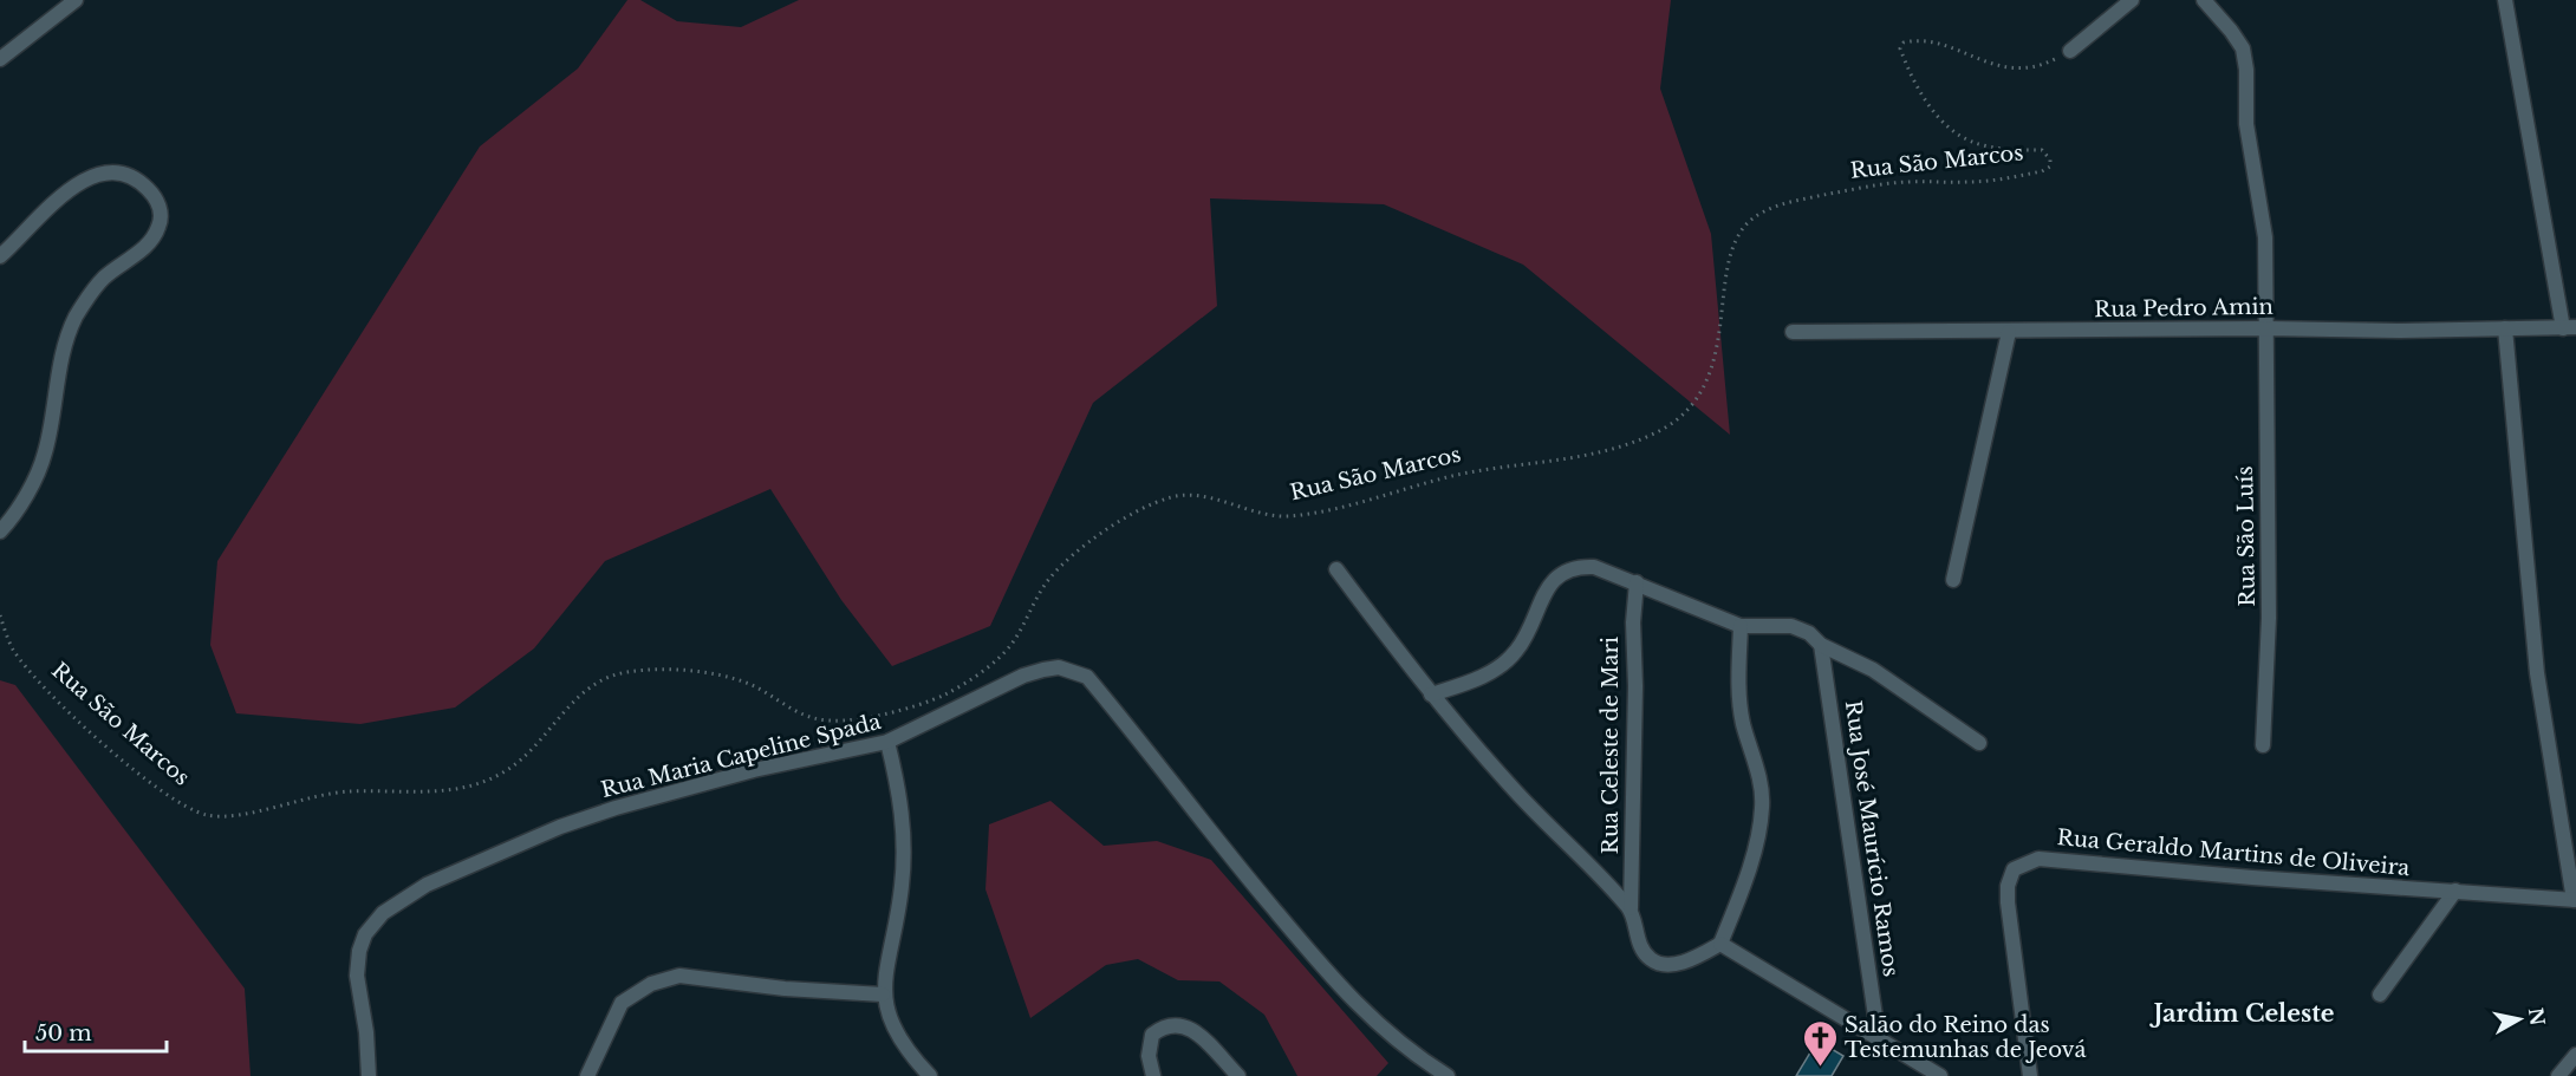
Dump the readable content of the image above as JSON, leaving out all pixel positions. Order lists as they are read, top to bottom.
{
  "streets": {
    "street": [
      "Rua Pedro Amin",
      "Rua São Luís",
      "Rua Celeste de Mari",
      "Rua Maria Capeline Spada",
      "Rua José Maurício Ramos",
      "Rua Geraldo Martins de Oliveira"
    ],
    "path": ["Rua São Marcos"]
  },
  "crossings": [
    ["Rua Pedro Amin", "Rua São Luís"]
  ],
  "districts": ["Jardim Celeste"],
  "places": {
    "church": ["Salão do Reino das Testemunhas de Jeová"]
  },
  "scale_bar": "50 m",
  "north": "right"
}
